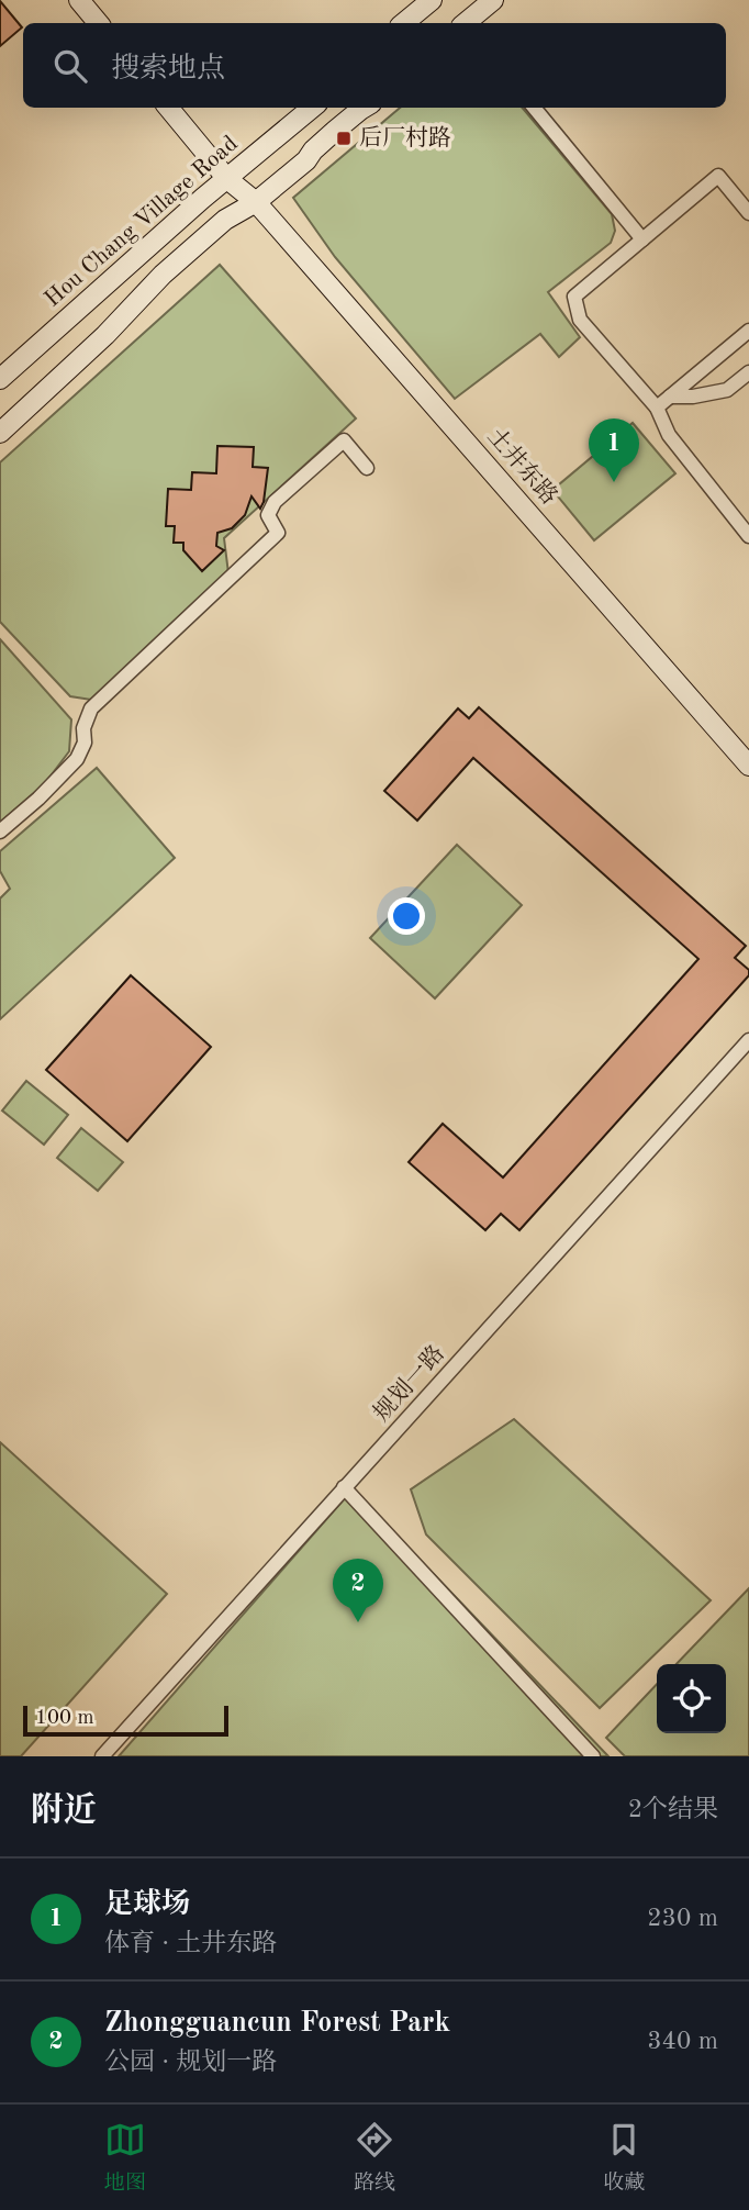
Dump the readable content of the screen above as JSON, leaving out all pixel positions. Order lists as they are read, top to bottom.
{
  "streets": {
    "main road": ["Hou Chang Village Road", "土井东路"],
    "street": ["规划一路"]
  },
  "crossings": [
    ["Hou Chang Village Road", "土井东路"]
  ],
  "places": {
    "transit": ["后厂村路"]
  },
  "scale_bar": "100 m",
  "page": {
    "search": "搜索地点",
    "pins": ["1", "2"],
    "scale": "100 m",
    "heading": ["附近", "2个结果"],
    "list": [
      {
        "mark": "1",
        "name": "足球场",
        "note": "体育 · 土井东路",
        "value": "230 m"
      },
      {
        "mark": "2",
        "name": "Zhongguancun Forest Park",
        "note": "公园 · 规划一路",
        "value": "340 m"
      }
    ],
    "nav": ["地图", "路线", "收藏"]
  }
}
